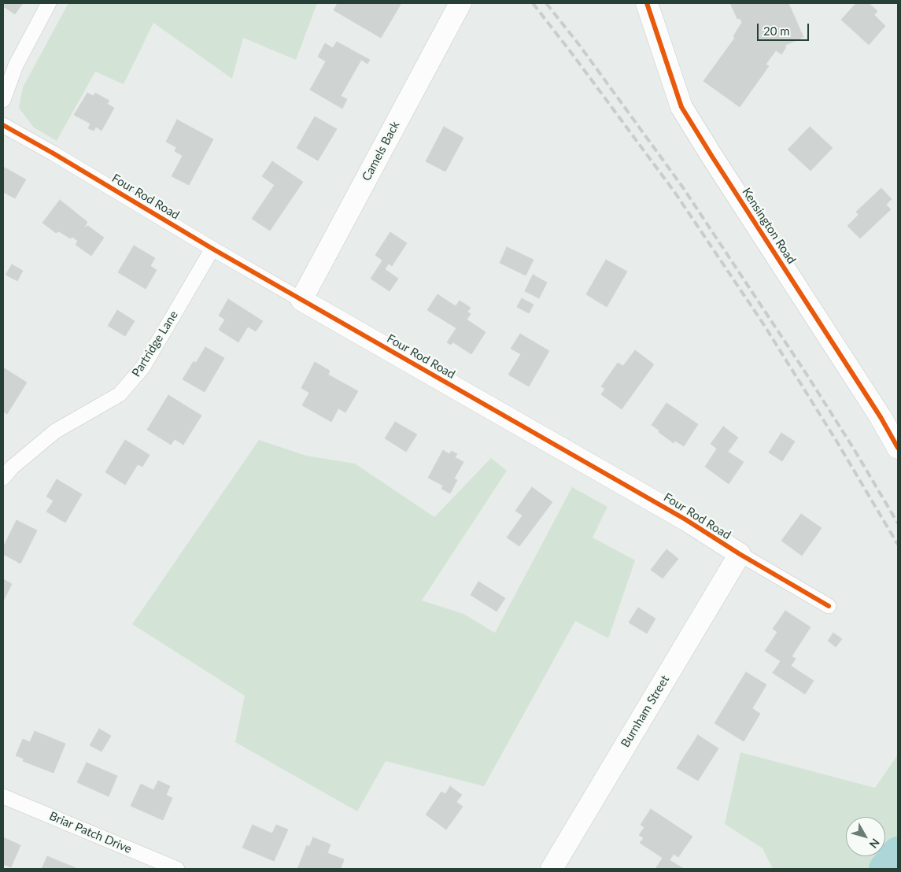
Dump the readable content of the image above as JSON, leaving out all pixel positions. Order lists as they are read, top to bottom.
{
  "streets": {
    "street": [
      "Camels Back",
      "Four Rod Road",
      "Kensington Road",
      "Partridge Lane",
      "Burnham Street",
      "Briar Patch Drive"
    ]
  },
  "crossings": [
    ["Camels Back", "Four Rod Road"],
    ["Four Rod Road", "Partridge Lane"],
    ["Four Rod Road", "Burnham Street"]
  ],
  "scale_bar": "20 m",
  "north": "bottom right"
}
